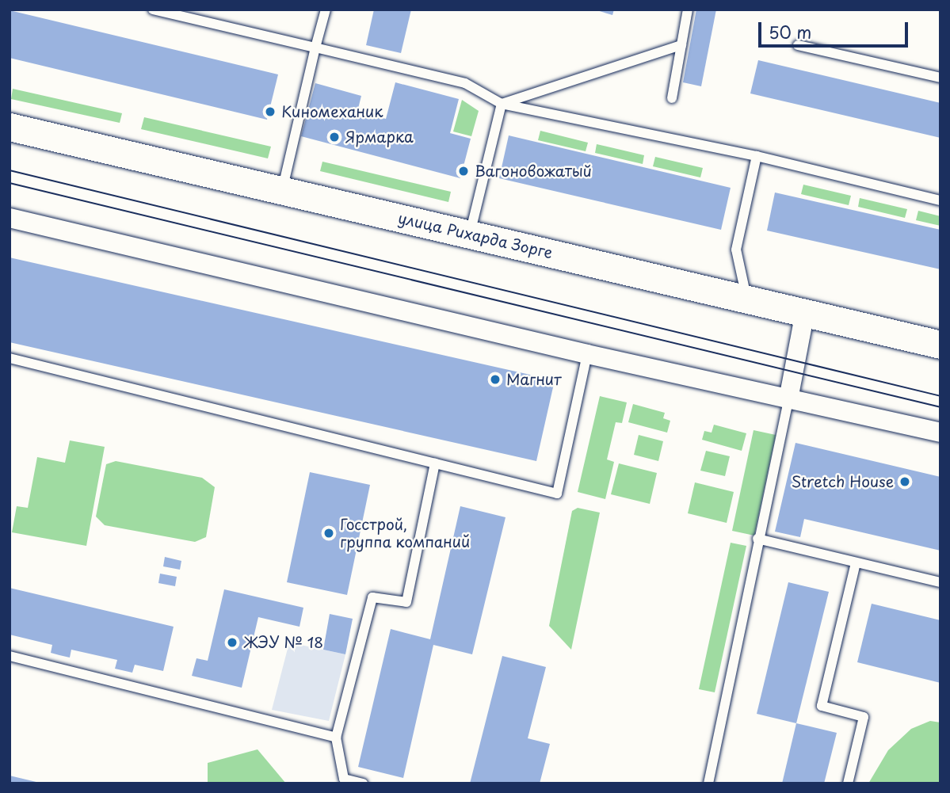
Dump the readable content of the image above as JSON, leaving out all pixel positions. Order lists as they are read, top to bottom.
{
  "streets": {
    "main road": ["улица Рихарда Зорге"]
  },
  "places": [
    "Киномеханик",
    "Ярмарка",
    "Вагоновожатый",
    "Магнит",
    "Stretch House",
    "Госстрой, группа компаний",
    "ЖЭУ № 18"
  ],
  "scale_bar": "50 m"
}
